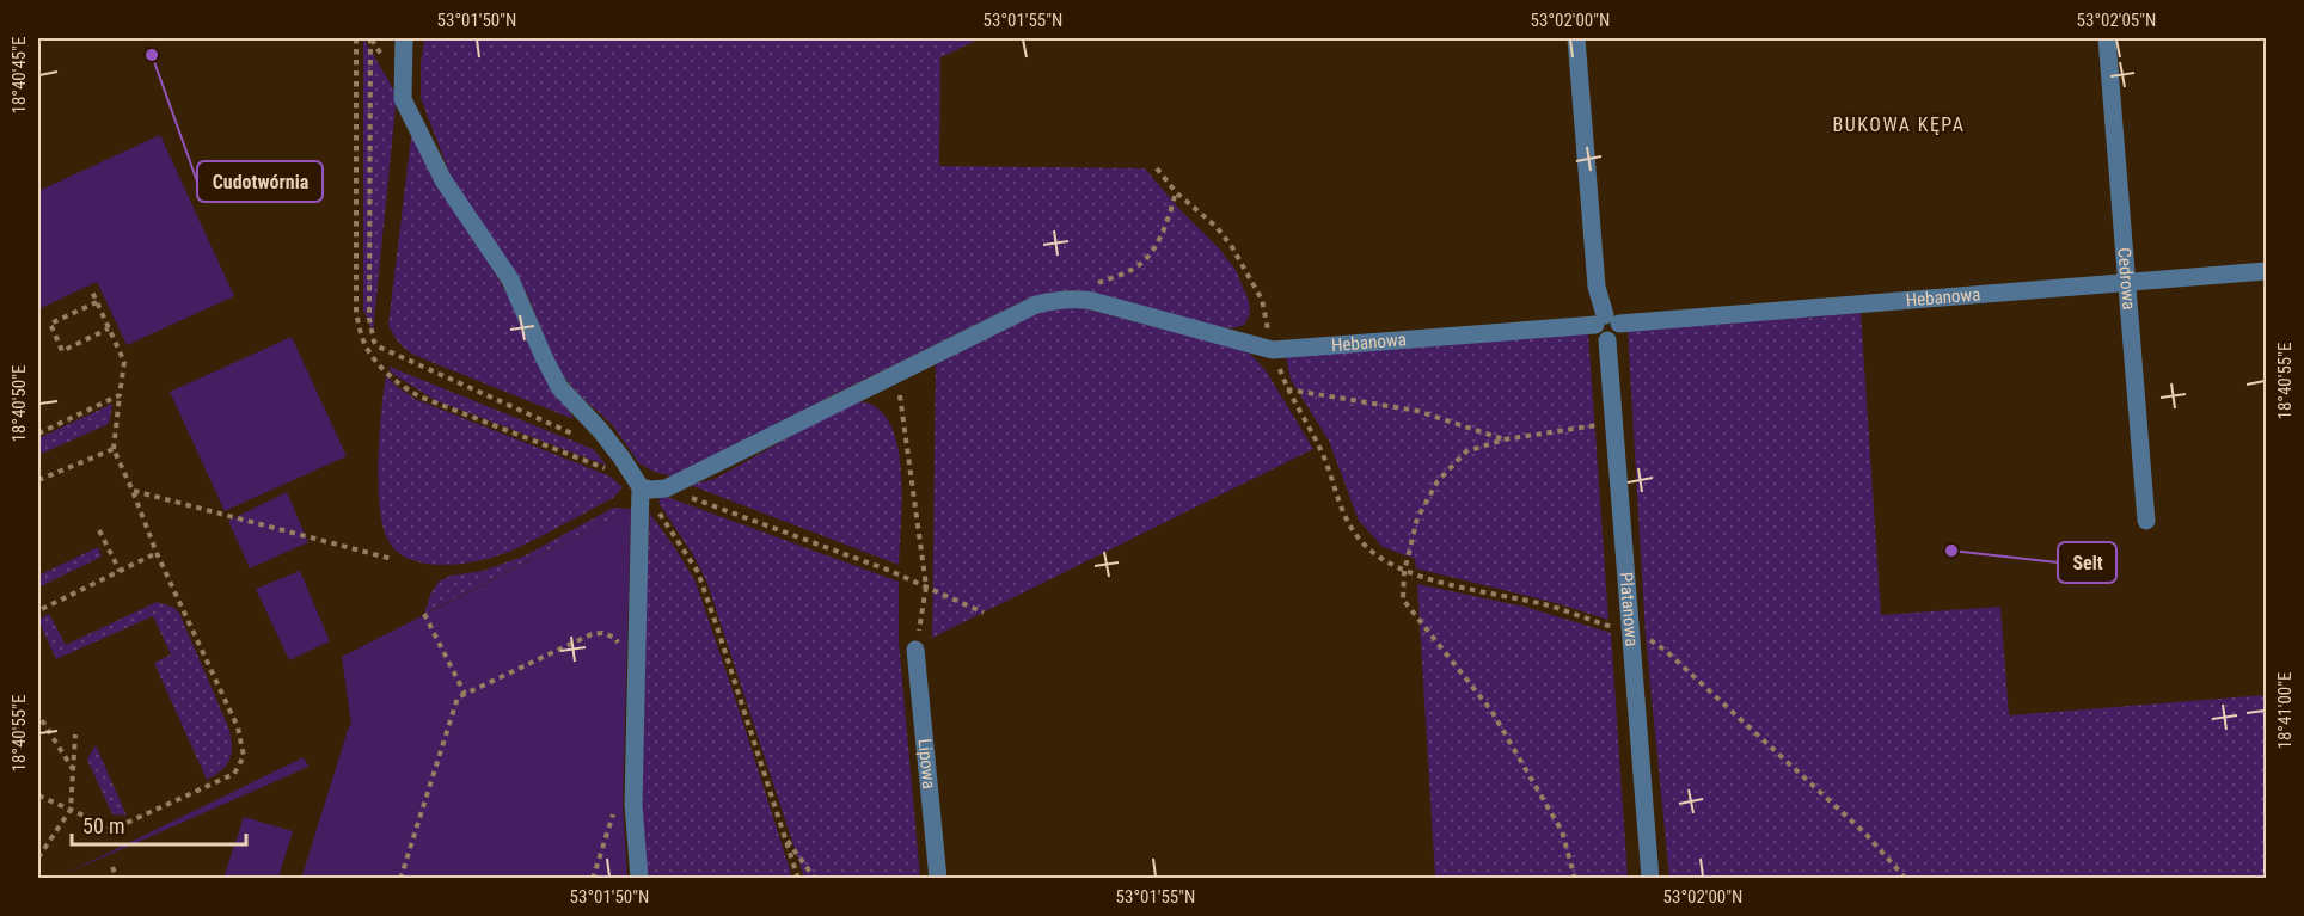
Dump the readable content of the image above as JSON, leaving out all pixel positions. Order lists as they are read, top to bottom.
{
  "streets": {
    "street": [
      "Cedrowa",
      "Hebanowa",
      "Platanowa",
      "Lipowa"
    ]
  },
  "crossings": [
    ["Cedrowa", "Hebanowa"],
    ["Hebanowa", "Platanowa"]
  ],
  "districts": ["BUKOWA KĘPA"],
  "places": ["Cudotwórnia", "Selt"],
  "scale_bar": "50 m",
  "coordinates": [
    "53°01'50\"N",
    "53°01'55\"N",
    "53°02'00\"N",
    "53°02'05\"N",
    "18°40'45\"E",
    "18°40'55\"E",
    "18°40'50\"E",
    "18°41'00\"E"
  ]
}
